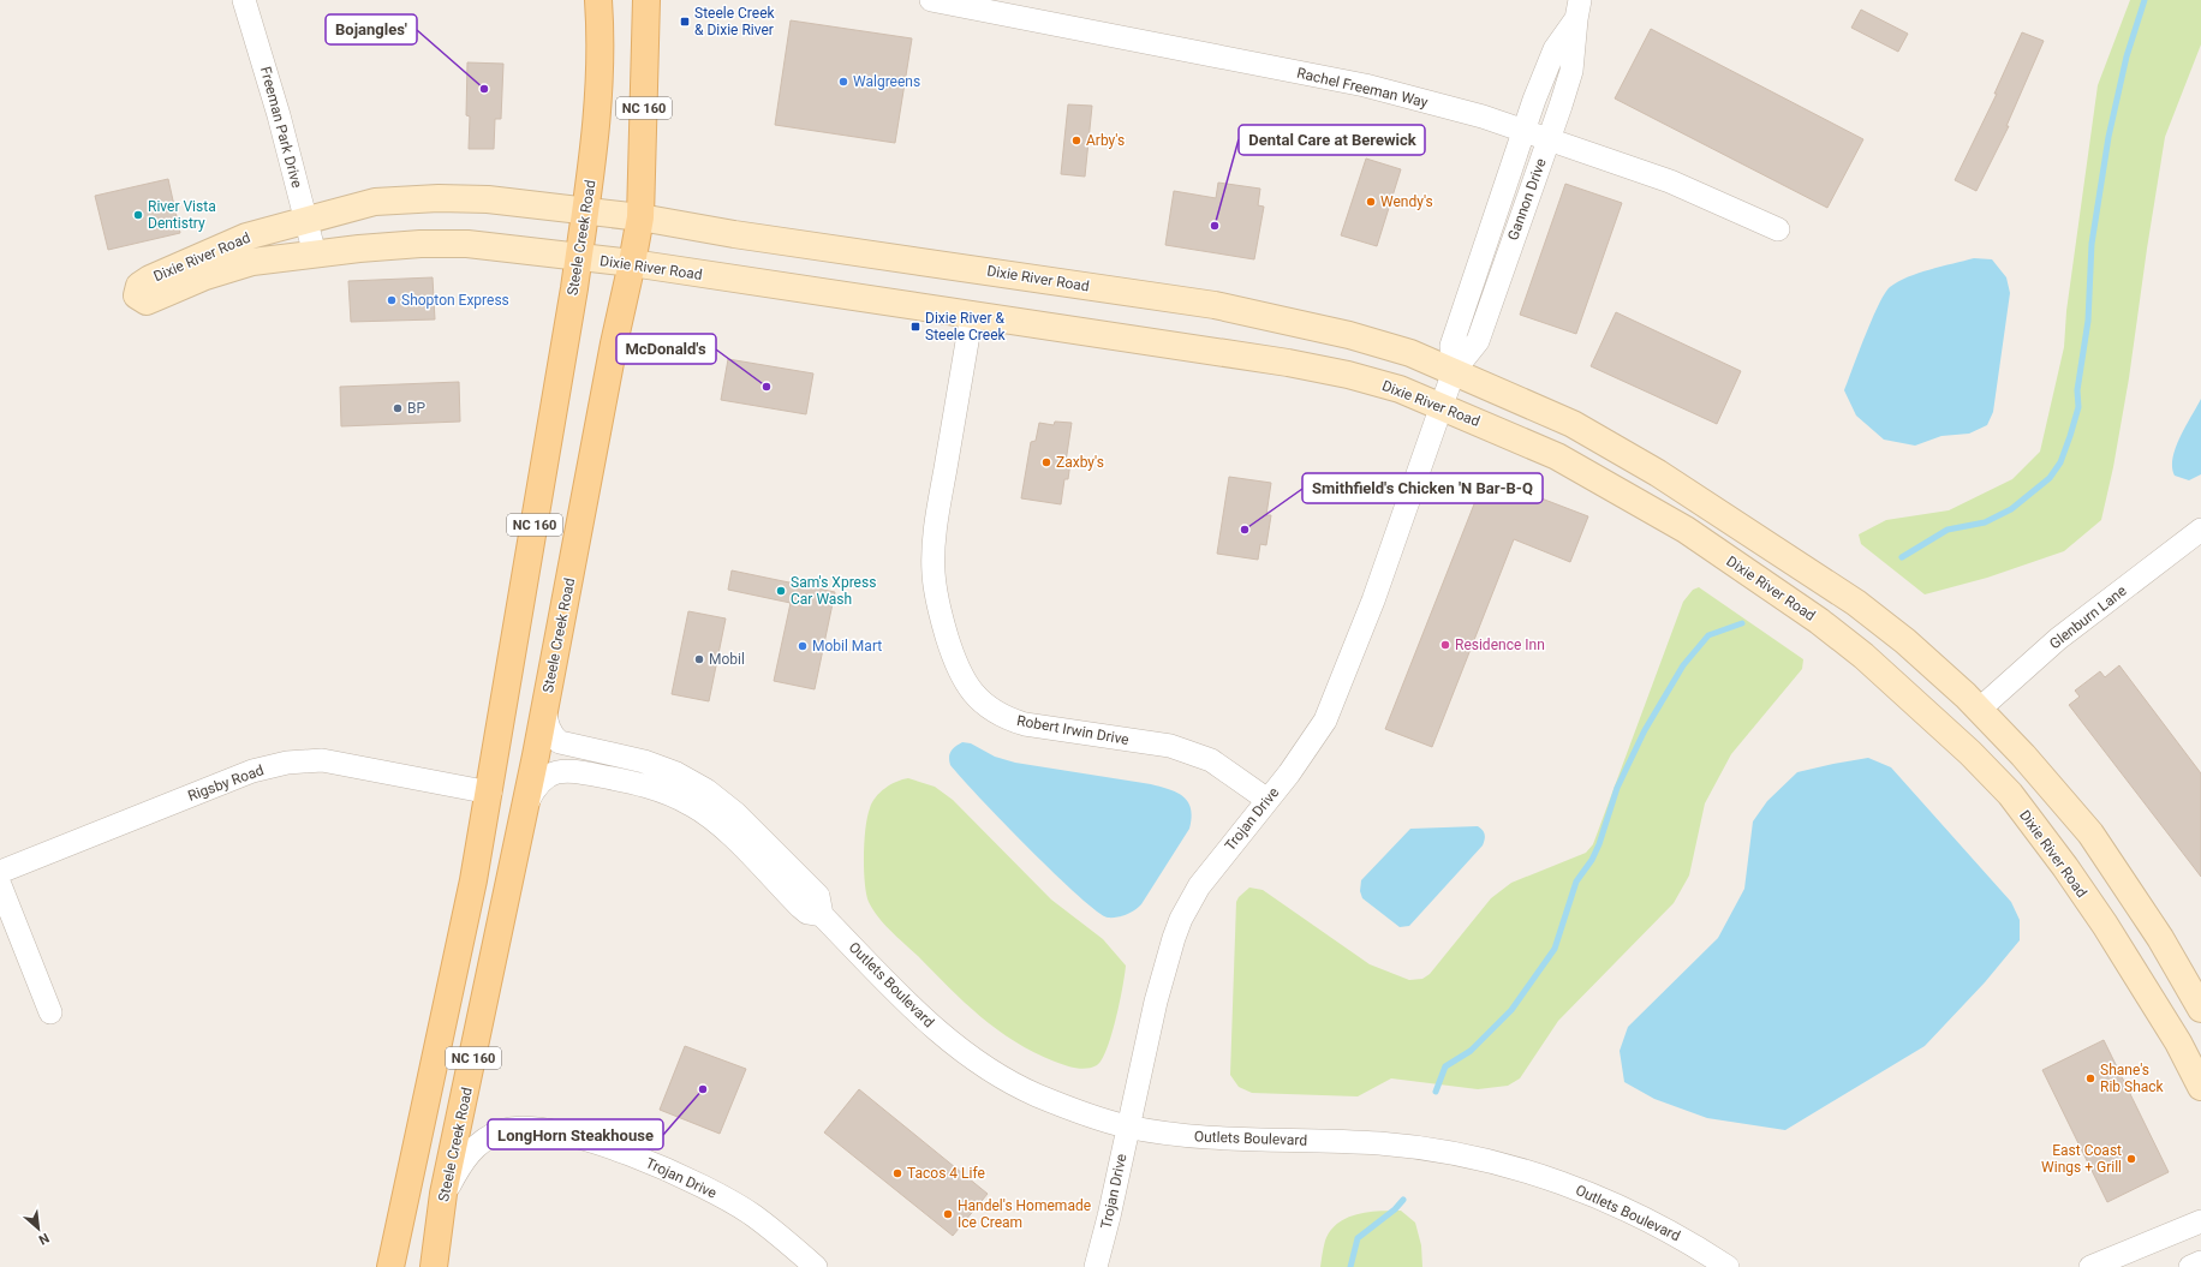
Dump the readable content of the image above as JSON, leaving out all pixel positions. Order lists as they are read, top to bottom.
{
  "streets": {
    "main road": ["NC 160", "Steele Creek Road"],
    "street": [
      "Rachel Freeman Way",
      "Freeman Park Drive",
      "Gannon Drive",
      "Dixie River Road",
      "Glenburn Lane",
      "Robert Irwin Drive",
      "Rigsby Road",
      "Trojan Drive",
      "Outlets Boulevard"
    ]
  },
  "crossings": [
    ["Rachel Freeman Way", "Gannon Drive"],
    ["Freeman Park Drive", "Dixie River Road"],
    ["Gannon Drive", "Dixie River Road"],
    ["Gannon Drive", "Trojan Drive"],
    ["Steele Creek Road", "Dixie River Road"],
    ["Steele Creek Road", "Rigsby Road"],
    ["Steele Creek Road", "Trojan Drive"],
    ["Steele Creek Road", "Outlets Boulevard"],
    ["Dixie River Road", "Glenburn Lane"],
    ["Dixie River Road", "Robert Irwin Drive"],
    ["Dixie River Road", "Trojan Drive"],
    ["Robert Irwin Drive", "Trojan Drive"],
    ["Trojan Drive", "Outlets Boulevard"]
  ],
  "places": {
    "transit": ["Steele Creek & Dixie River", "Dixie River & Steele Creek"],
    "other": [
      "Walgreens",
      "Bojangles'",
      "Arby's",
      "Wendy's",
      "River Vista Dentistry",
      "Dental Care at Berewick",
      "Shopton Express",
      "McDonald's",
      "BP",
      "Zaxby's",
      "Smithfield's Chicken 'N Bar-B-Q",
      "Sam's Xpress Car Wash",
      "Residence Inn",
      "Mobil Mart",
      "Mobil",
      "Shane's Rib Shack",
      "LongHorn Steakhouse",
      "East Coast Wings + Grill",
      "Tacos 4 Life",
      "Handel's Homemade Ice Cream"
    ]
  },
  "north": "bottom right"
}
